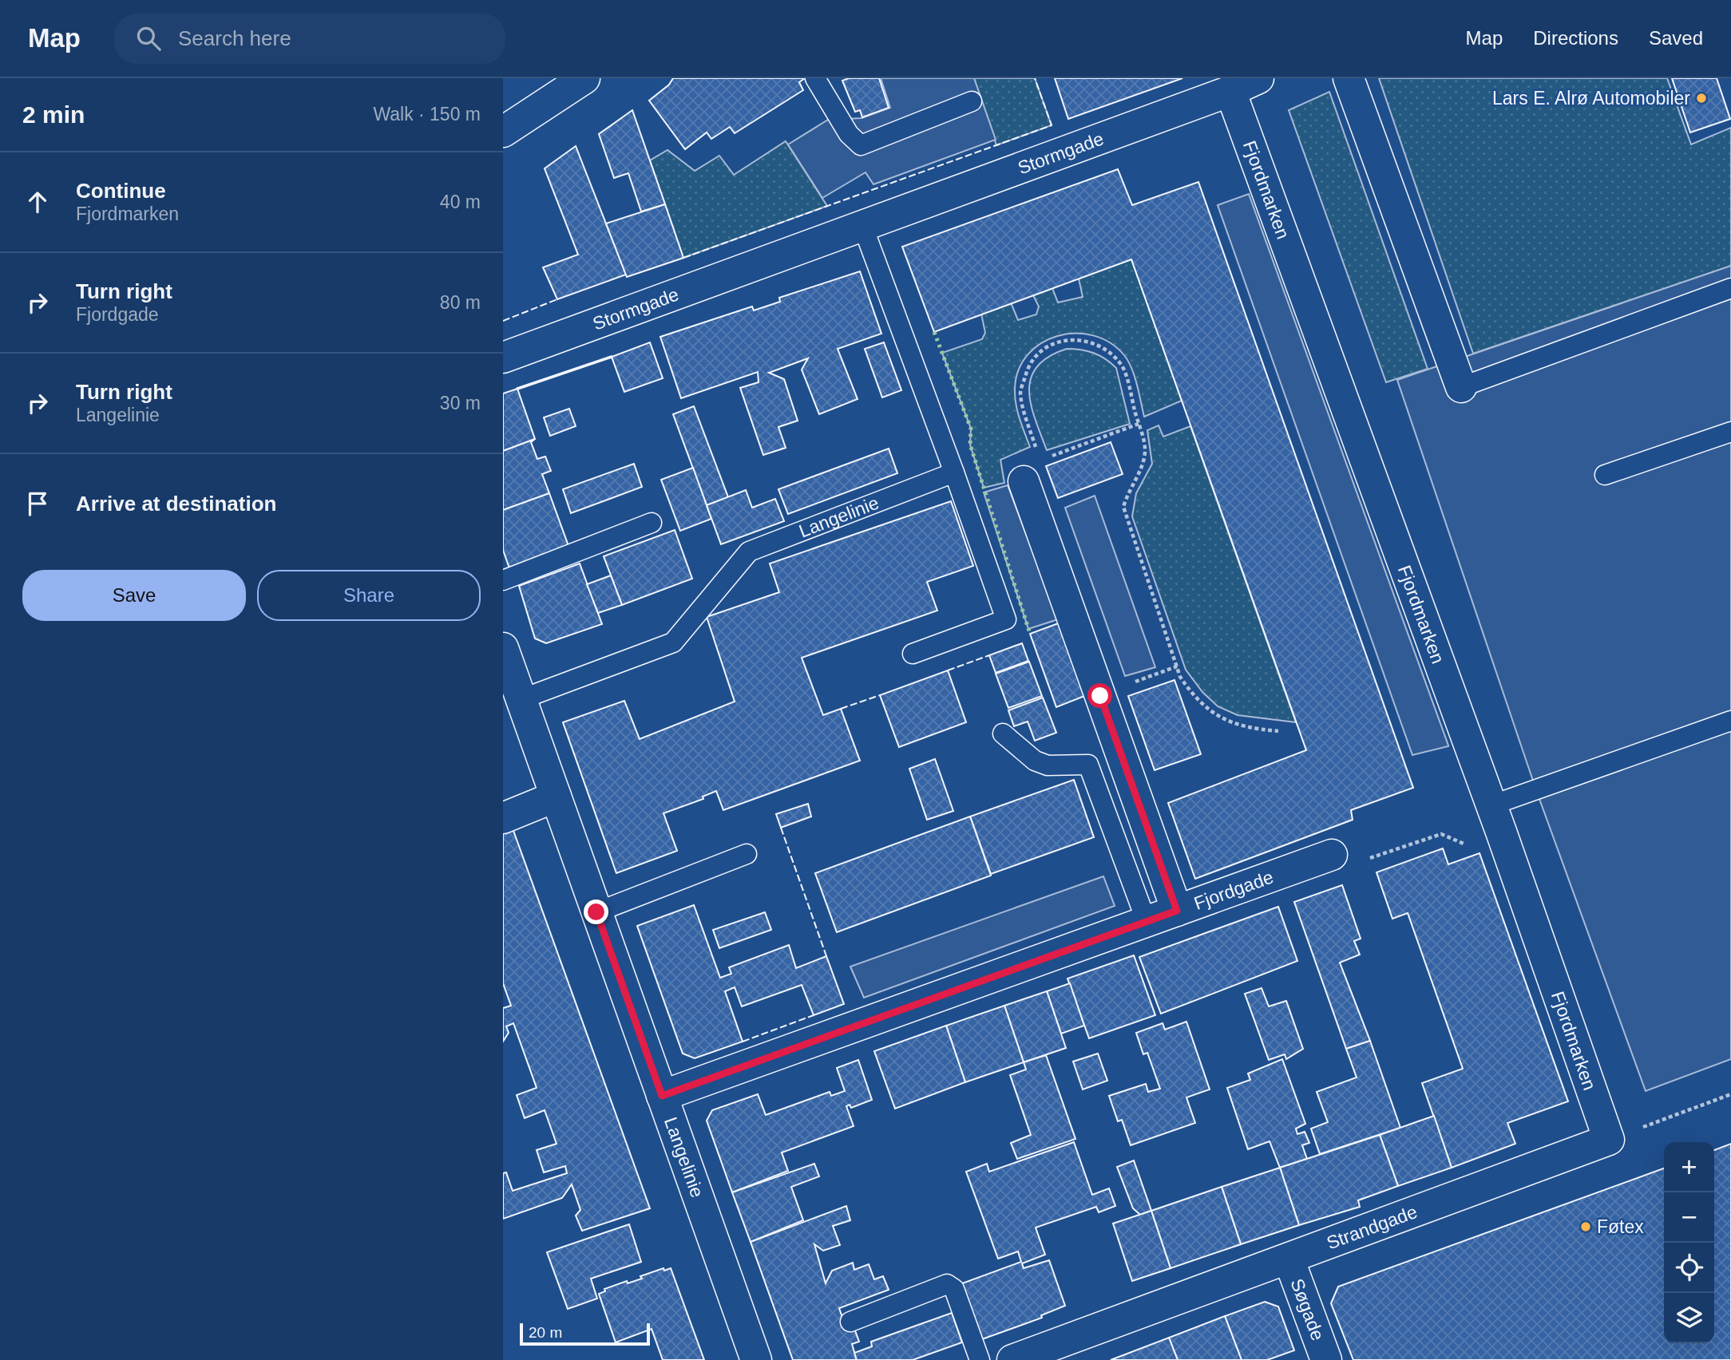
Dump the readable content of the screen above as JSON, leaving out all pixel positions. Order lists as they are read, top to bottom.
{
  "streets": {
    "street": [
      "Stormgade",
      "Fjordmarken",
      "Langelinie",
      "Fjordgade",
      "Strandgade",
      "Søgade"
    ]
  },
  "crossings": [
    ["Stormgade", "Fjordmarken"],
    ["Fjordmarken", "Strandgade"],
    ["Langelinie", "Fjordgade"],
    ["Strandgade", "Søgade"]
  ],
  "places": ["Lars E. Alrø Automobiler", "Føtex"],
  "scale_bar": "20 m",
  "page": {
    "header": "Map",
    "search": "Search here",
    "nav": ["Map", "Directions", "Saved"],
    "heading": ["2 min", "Walk · 150 m"],
    "list": [
      ["Continue", "Fjordmarken", "40 m"],
      ["Turn right", "Fjordgade", "80 m"],
      ["Turn right", "Langelinie", "30 m"],
      "Arrive at destination"
    ],
    "buttons": ["Save", "Share"],
    "map_buttons": ["+", "−"],
    "scale": "20 m"
  }
}
